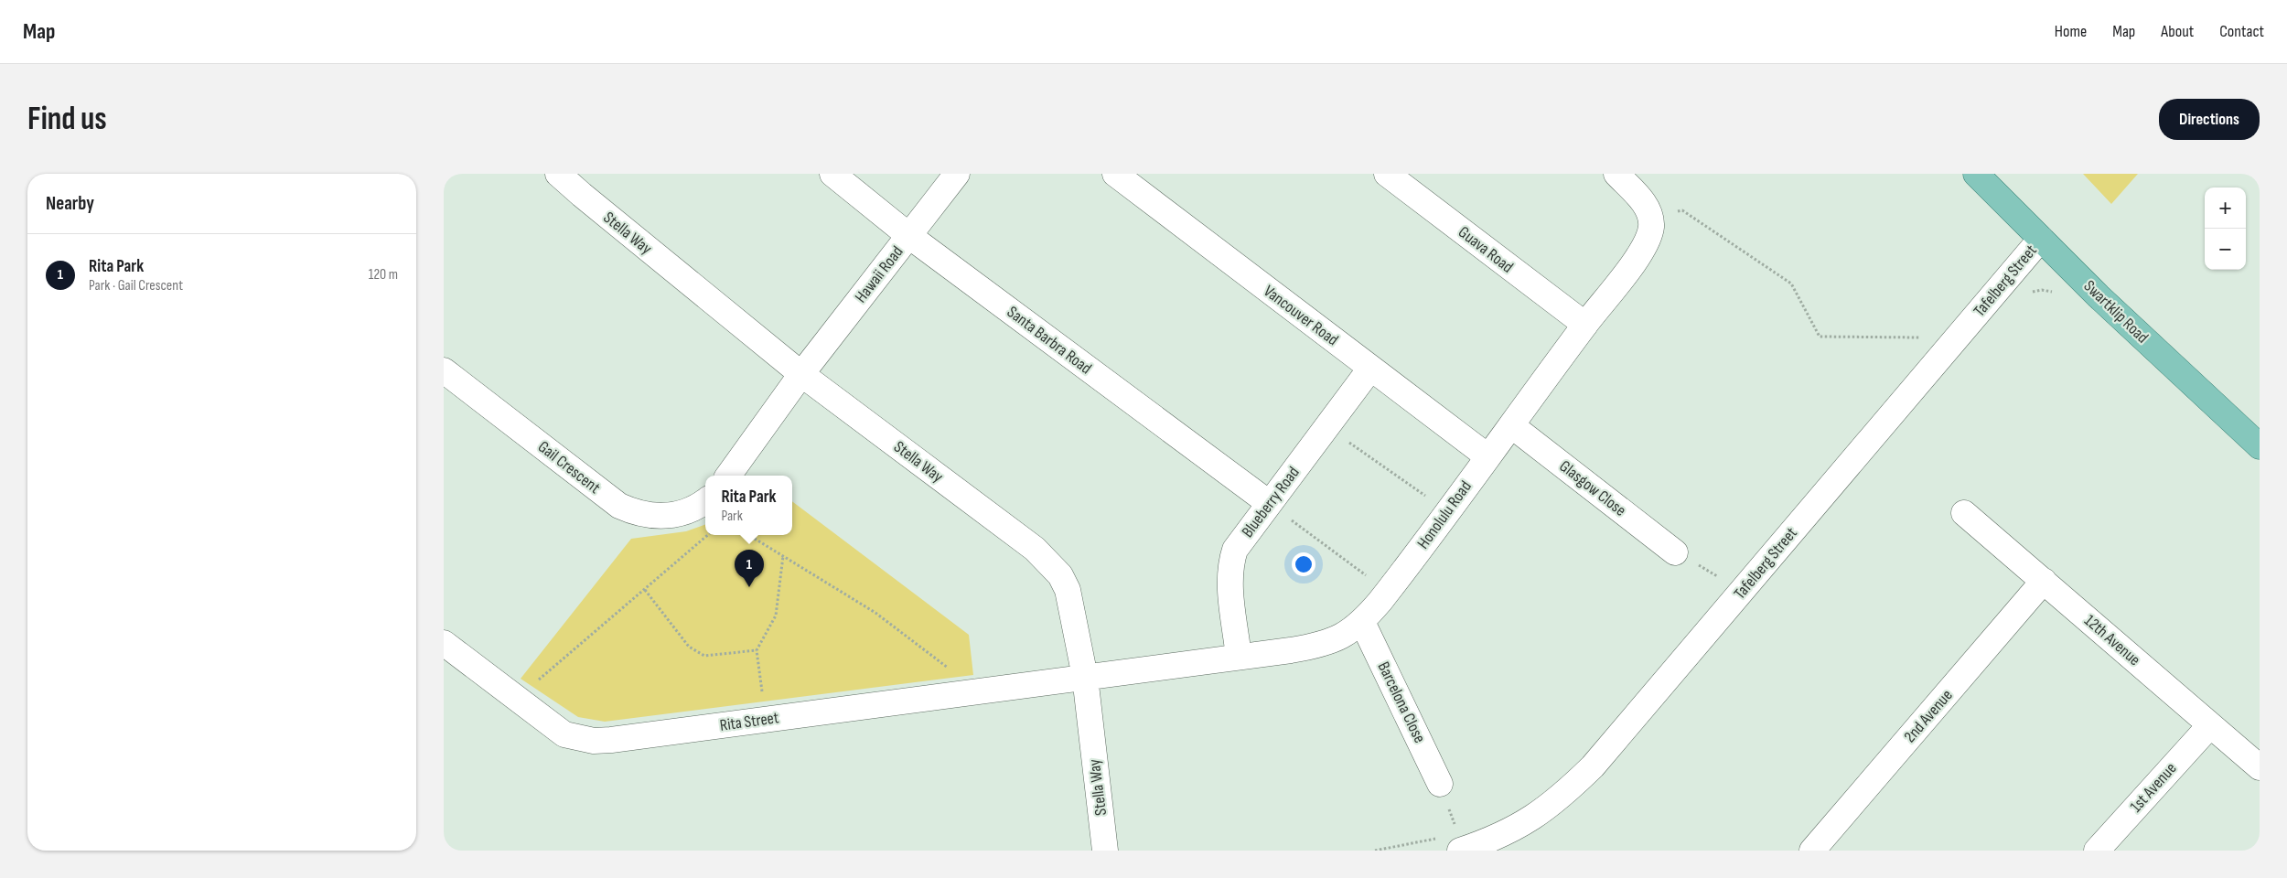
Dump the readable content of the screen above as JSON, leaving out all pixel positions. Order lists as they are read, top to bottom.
{
  "streets": {
    "main road": ["Swartklip Road"],
    "street": [
      "Stella Way",
      "Guava Road",
      "Hawaii Road",
      "Tafelberg Street",
      "Vancouver Road",
      "Santa Barbra Road",
      "Gail Crescent",
      "Glasgow Close",
      "Blueberry Road",
      "Honolulu Road",
      "12th Avenue",
      "Barcelona Close",
      "2nd Avenue",
      "Rita Street",
      "1st Avenue"
    ]
  },
  "crossings": [
    ["Stella Way", "Hawaii Road"],
    ["Stella Way", "Honolulu Road"],
    ["Stella Way", "Rita Street"],
    ["Guava Road", "Honolulu Road"],
    ["Hawaii Road", "Santa Barbra Road"],
    ["Tafelberg Street", "Swartklip Road"],
    ["Vancouver Road", "Blueberry Road"],
    ["Vancouver Road", "Honolulu Road"],
    ["Santa Barbra Road", "Blueberry Road"],
    ["Glasgow Close", "Honolulu Road"],
    ["Blueberry Road", "Honolulu Road"],
    ["Honolulu Road", "Barcelona Close"],
    ["Honolulu Road", "Rita Street"],
    ["12th Avenue", "2nd Avenue"],
    ["12th Avenue", "1st Avenue"]
  ],
  "page": {
    "header": "Map",
    "nav": [
      "Home",
      "Map",
      "About",
      "Contact"
    ],
    "buttons": "Directions",
    "title": "Find us",
    "heading": "Nearby",
    "map_buttons": ["+", "−"],
    "list": [
      {
        "mark": "1",
        "name": "Rita Park",
        "note": "Park · Gail Crescent",
        "value": "120 m"
      }
    ],
    "popup": ["Rita Park", "Park"],
    "pins": "1"
  }
}
